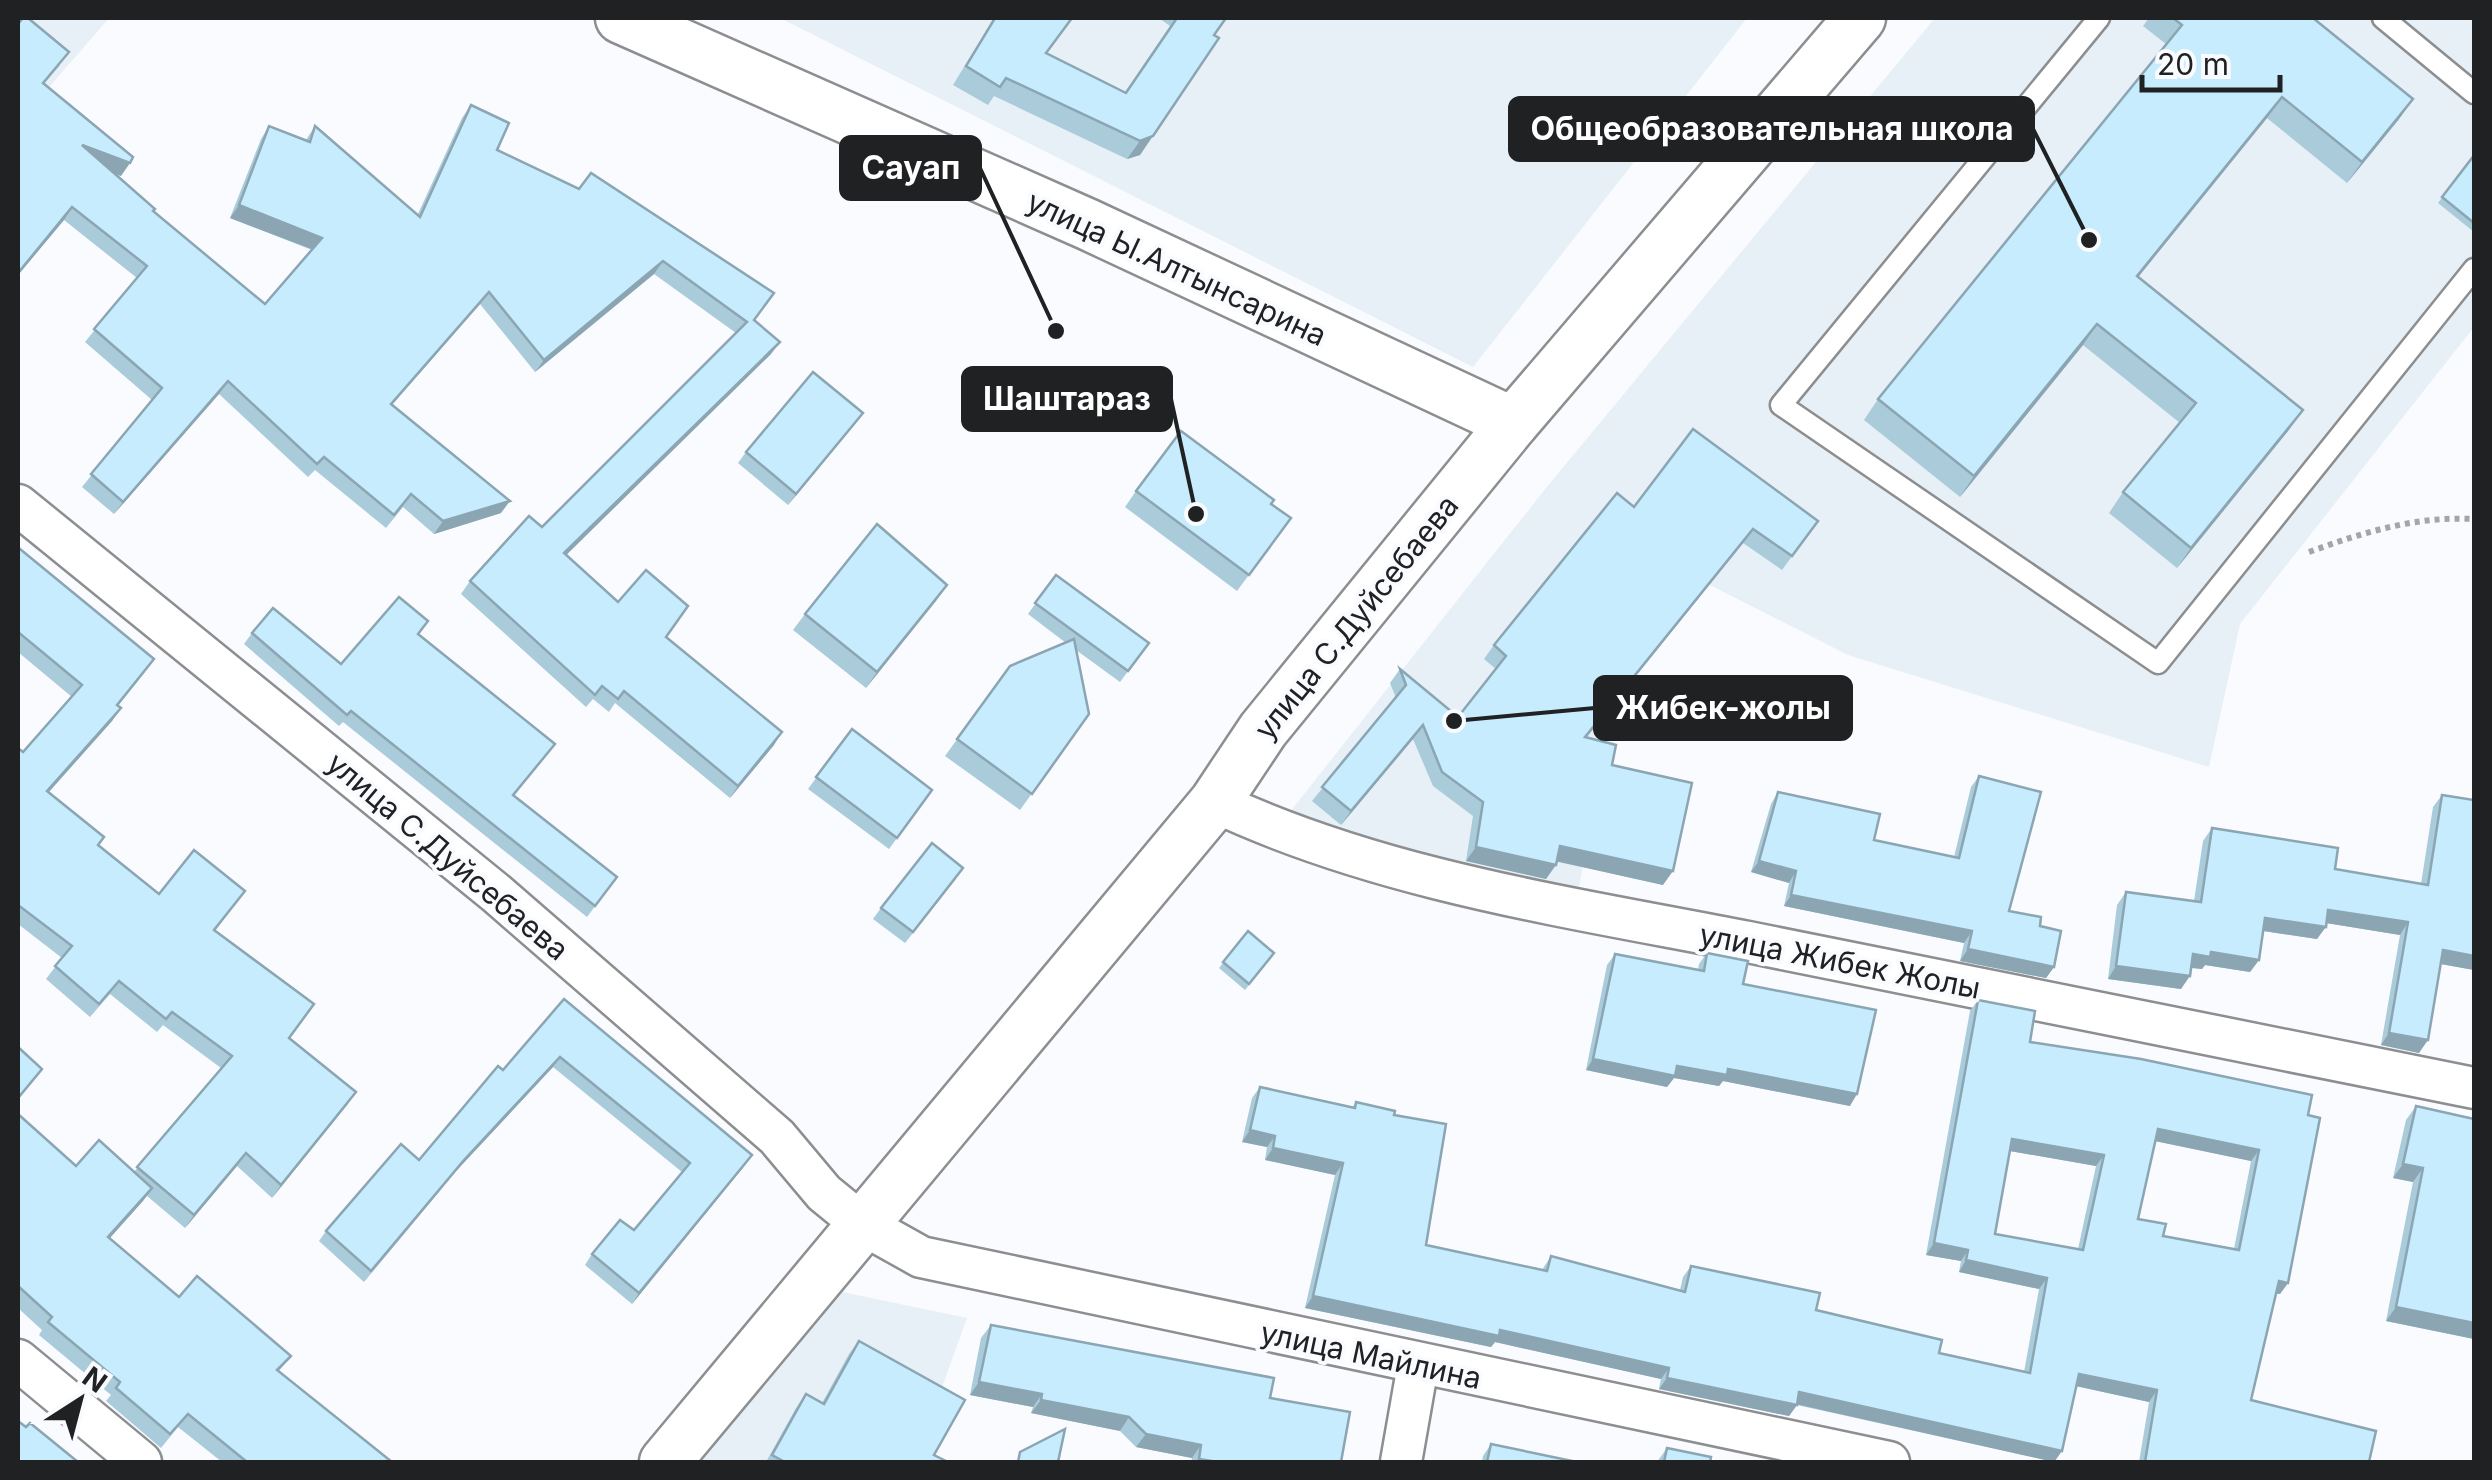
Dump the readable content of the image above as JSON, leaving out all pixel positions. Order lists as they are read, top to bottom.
{
  "streets": {
    "street": [
      "улица Ы.Алтынсарина",
      "улица С.Дуйсебаева",
      "улица Жибек Жолы",
      "улица Майлина"
    ]
  },
  "crossings": [
    ["улица Ы.Алтынсарина", "улица С.Дуйсебаева"],
    ["улица С.Дуйсебаева", "улица Жибек Жолы"],
    ["улица С.Дуйсебаева", "улица Майлина"]
  ],
  "places": [
    "Общеобразовательная школа",
    "Сауап",
    "Шаштараз",
    "Жибек-жолы"
  ],
  "scale_bar": "20 m",
  "north": "top right"
}
